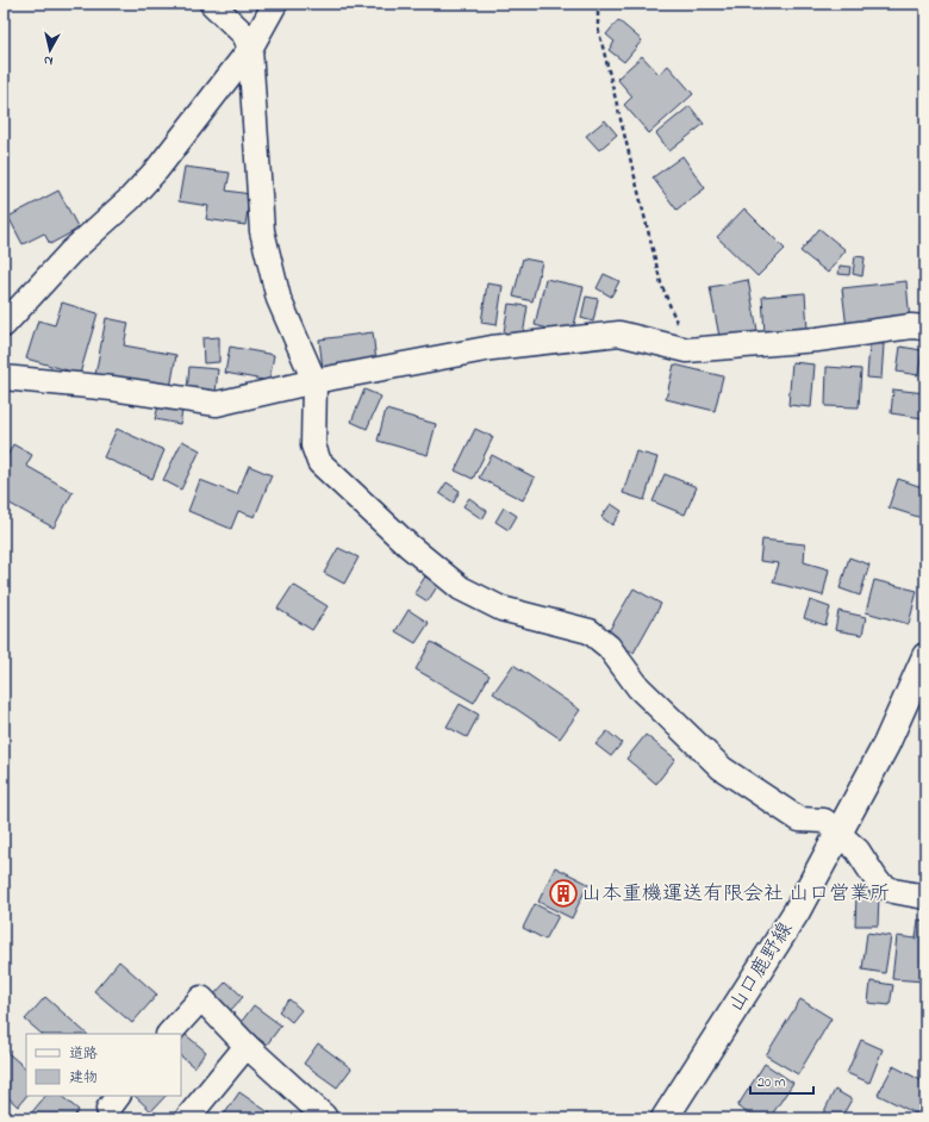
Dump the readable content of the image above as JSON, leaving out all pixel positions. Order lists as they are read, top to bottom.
{
  "streets": {
    "main road": ["山口鹿野線"]
  },
  "places": {
    "building": ["山本重機運送有限会社 山口営業所"]
  },
  "legend": ["道路", "建物"],
  "scale_bar": "20 m",
  "north": "bottom"
}
